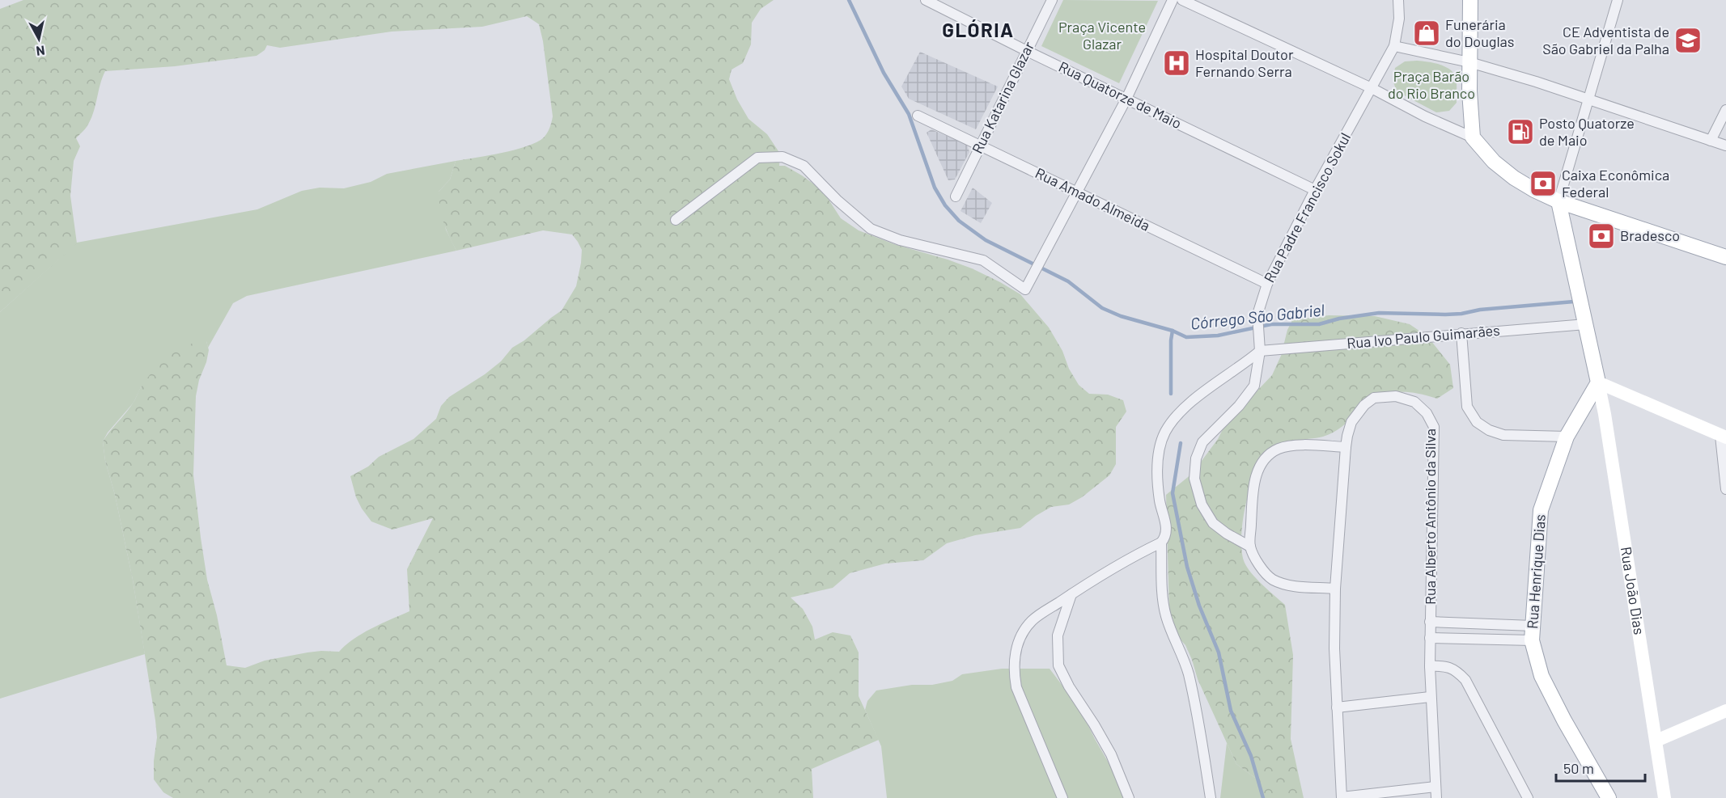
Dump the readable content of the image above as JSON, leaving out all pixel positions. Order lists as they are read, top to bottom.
{
  "streets": {
    "main road": ["Rua Henrique Dias", "Rua João Dias"],
    "street": [
      "Rua Quatorze de Maio",
      "Rua Katarina Glazar",
      "Rua Amado Almeida",
      "Rua Padre Francisco Sokul",
      "Rua Ivo Paulo Guimarães",
      "Rua Alberto Antônio da Silva"
    ]
  },
  "crossings": [
    ["Rua Quatorze de Maio", "Rua Katarina Glazar"],
    ["Rua Quatorze de Maio", "Rua Padre Francisco Sokul"],
    ["Rua Katarina Glazar", "Rua Amado Almeida"],
    ["Rua Amado Almeida", "Rua Padre Francisco Sokul"],
    ["Rua Padre Francisco Sokul", "Rua Ivo Paulo Guimarães"],
    ["Rua Ivo Paulo Guimarães", "Rua João Dias"],
    ["Rua Henrique Dias", "Rua João Dias"]
  ],
  "districts": ["GLÓRIA"],
  "water": ["Córrego São Gabriel"],
  "parks": ["Praça Vicente Glazar", "Praça Barão do Rio Branco"],
  "places": {
    "shop": ["Funerária do Douglas"],
    "school or university": ["CE Adventista de São Gabriel da Palha"],
    "hospital": ["Hospital Doutor Fernando Serra"],
    "fuel station": ["Posto Quatorze de Maio"],
    "bank": ["Caixa Econômica Federal", "Bradesco"]
  },
  "scale_bar": "50 m",
  "north": "bottom"
}
